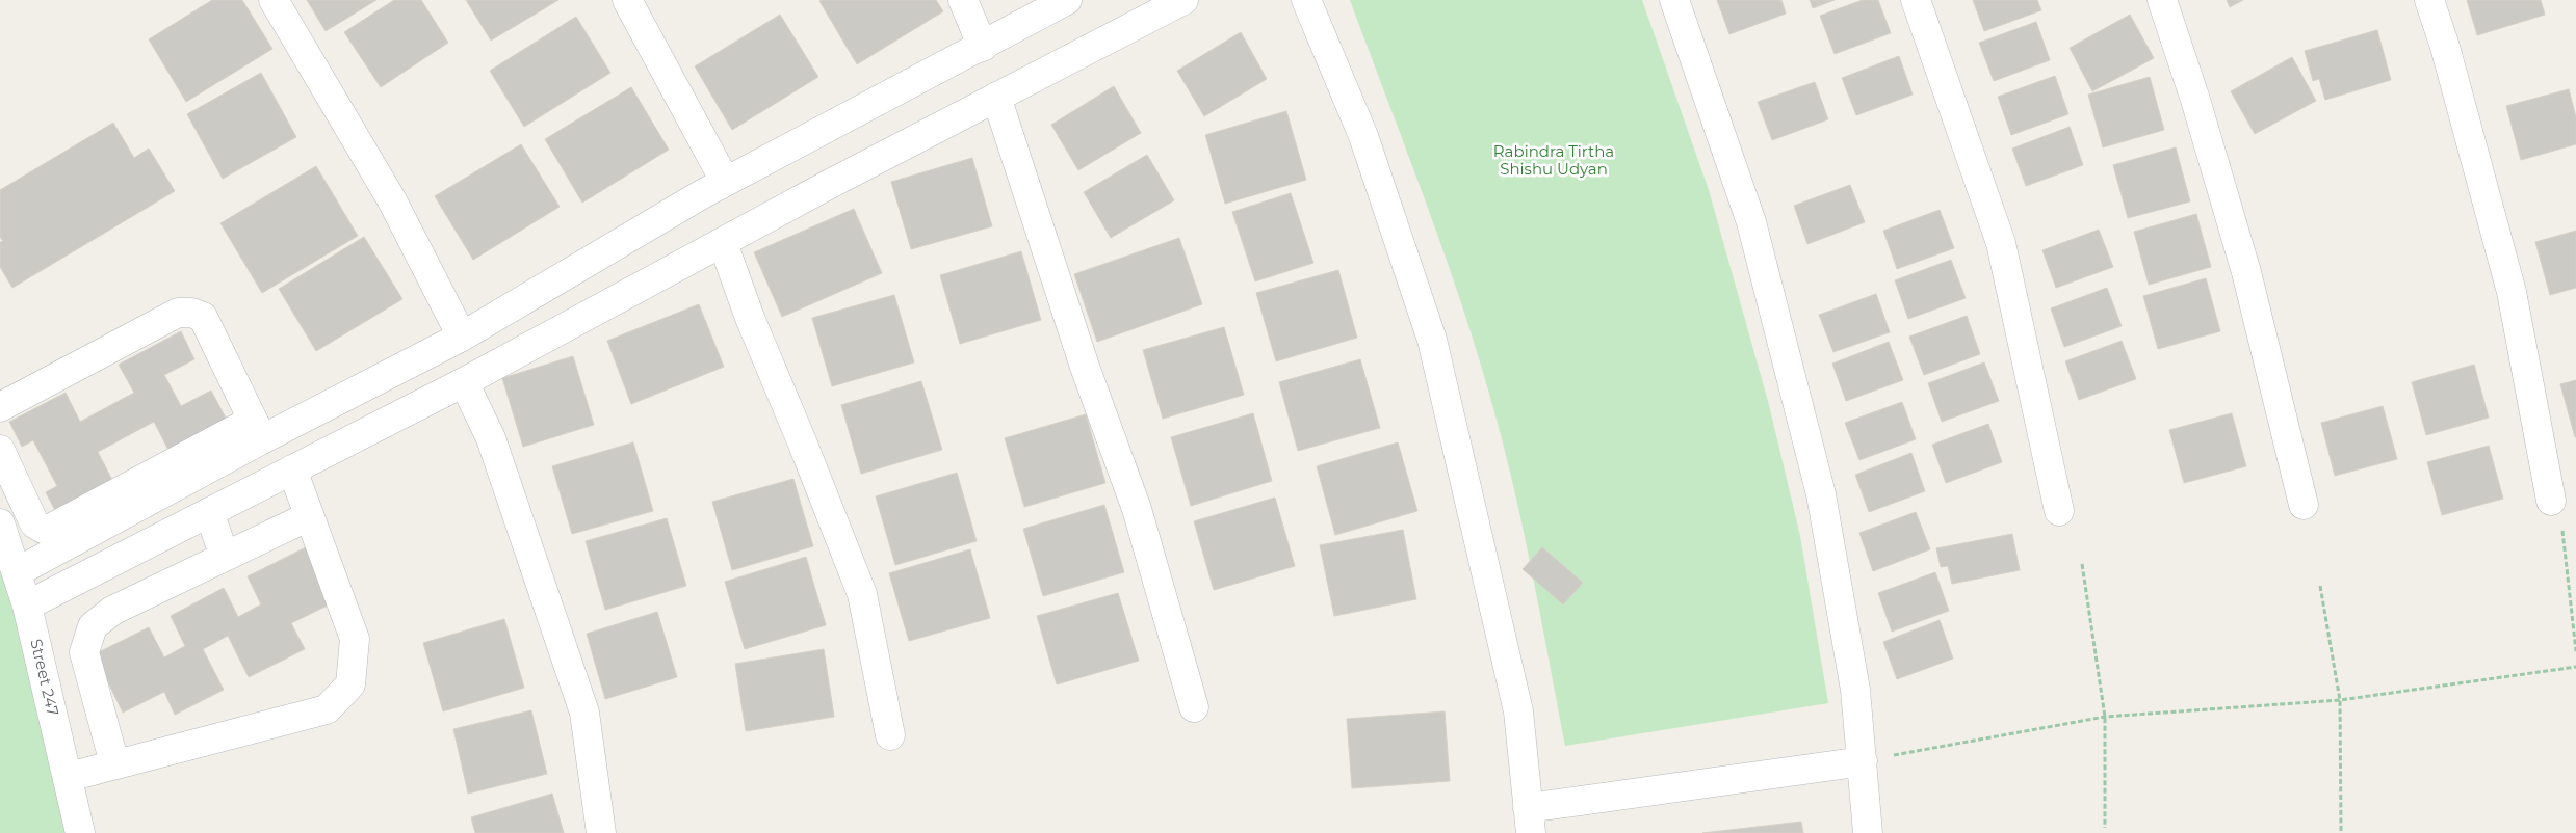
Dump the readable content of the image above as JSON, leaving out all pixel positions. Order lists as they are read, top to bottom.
{
  "streets": {
    "street": ["Street 247"]
  },
  "parks": ["Rabindra Tirtha Shishu Udyan"]
}
